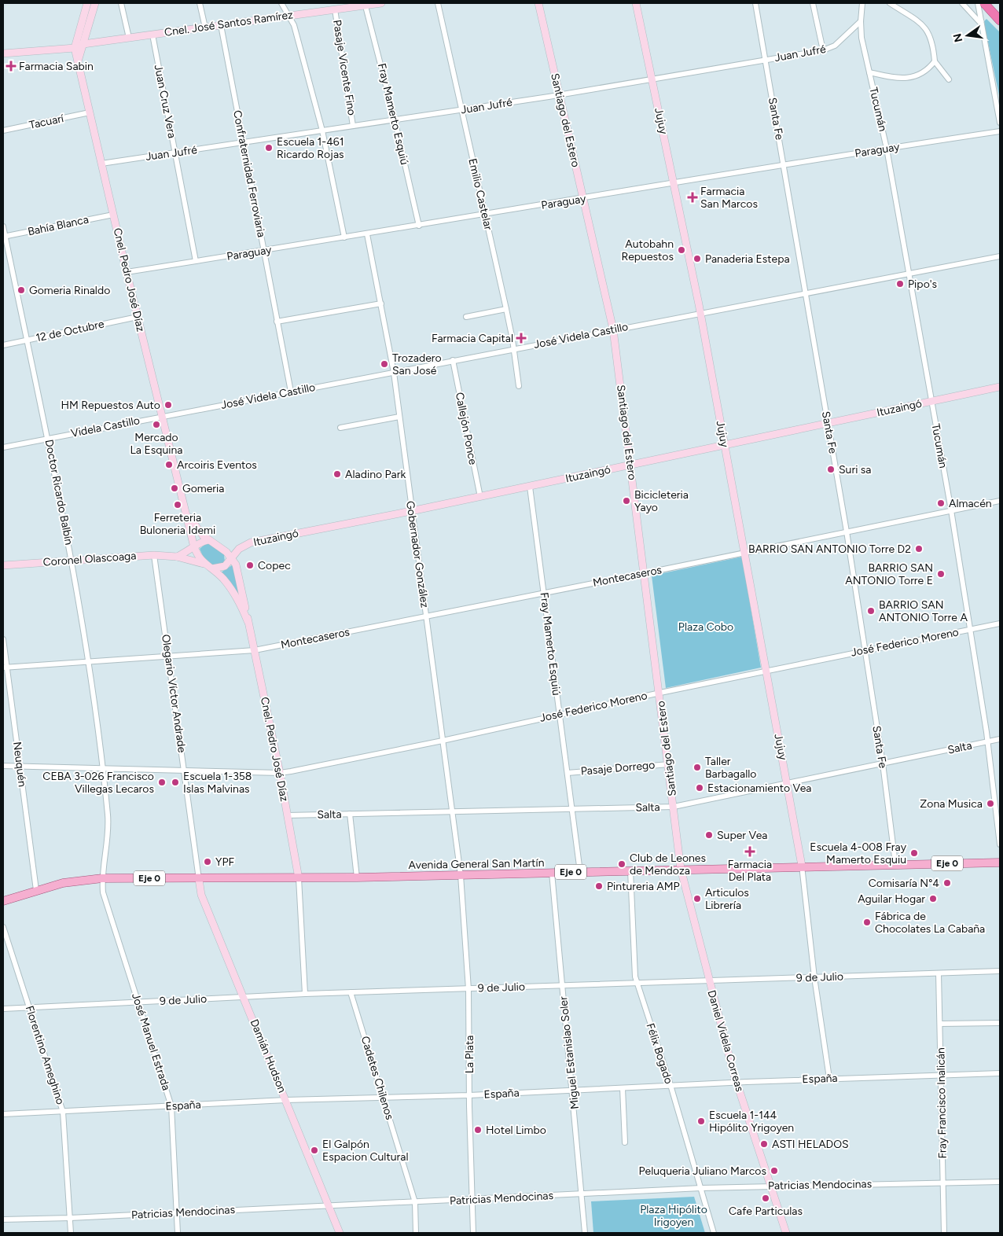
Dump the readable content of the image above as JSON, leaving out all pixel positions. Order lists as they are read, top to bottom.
{
  "streets": {
    "main road": ["Eje 0", "Avenida General San Martín"],
    "street": [
      "Cnel. José Santos Ramírez",
      "Juan Jufré",
      "Pasaje Vicente Fino",
      "Juan Cruz Vera",
      "Tucumán",
      "Fray Mamerto Esquiú",
      "Santa Fe",
      "Santiago del Estero",
      "Jujuy",
      "Tacuarí",
      "Paraguay",
      "Confraternidad Ferroviaria",
      "Emilio Castelar",
      "Bahía Blanca",
      "Cnel. Pedro José Díaz",
      "12 de Octubre",
      "José Videla Castillo",
      "Ituzaingó",
      "Videla Castillo",
      "Callejón Ponce",
      "Doctor Ricardo Balbín",
      "Gobernador González",
      "Coronel Olascoaga",
      "Montecaseros",
      "José Federico Moreno",
      "Olegario Víctor Andrade",
      "Salta",
      "Neuquén",
      "Pasaje Dorrego",
      "9 de Julio",
      "Daniel Videla Correas",
      "José Manuel Estrada",
      "Miguel Estanislao Soler",
      "Félix Bogado",
      "La Plata",
      "Florentino Ameghino",
      "Damián Hudson",
      "Cadetes Chilenos",
      "España",
      "Fray Francisco Inalicán",
      "Patricias Mendocinas"
    ]
  },
  "crossings": [
    ["Cnel. José Santos Ramírez", "Pasaje Vicente Fino"],
    ["Cnel. José Santos Ramírez", "Juan Cruz Vera"],
    ["Cnel. José Santos Ramírez", "Fray Mamerto Esquiú"],
    ["Cnel. José Santos Ramírez", "Confraternidad Ferroviaria"],
    ["Cnel. José Santos Ramírez", "Cnel. Pedro José Díaz"],
    ["Juan Jufré", "Pasaje Vicente Fino"],
    ["Juan Jufré", "Juan Cruz Vera"],
    ["Juan Jufré", "Tucumán"],
    ["Juan Jufré", "Fray Mamerto Esquiú"],
    ["Juan Jufré", "Santa Fe"],
    ["Juan Jufré", "Santiago del Estero"],
    ["Juan Jufré", "Jujuy"],
    ["Juan Jufré", "Confraternidad Ferroviaria"],
    ["Juan Jufré", "Emilio Castelar"],
    ["Juan Jufré", "Cnel. Pedro José Díaz"],
    ["Juan Cruz Vera", "Paraguay"],
    ["Tucumán", "Paraguay"],
    ["Tucumán", "José Videla Castillo"],
    ["Tucumán", "Ituzaingó"],
    ["Tucumán", "Montecaseros"],
    ["Tucumán", "José Federico Moreno"],
    ["Tucumán", "Salta"],
    ["Fray Mamerto Esquiú", "Paraguay"],
    ["Fray Mamerto Esquiú", "Ituzaingó"],
    ["Fray Mamerto Esquiú", "Montecaseros"],
    ["Fray Mamerto Esquiú", "José Federico Moreno"],
    ["Fray Mamerto Esquiú", "Salta"],
    ["Fray Mamerto Esquiú", "Pasaje Dorrego"],
    ["Fray Mamerto Esquiú", "Avenida General San Martín"],
    ["Santa Fe", "Paraguay"],
    ["Santa Fe", "José Videla Castillo"],
    ["Santa Fe", "Ituzaingó"],
    ["Santa Fe", "Montecaseros"],
    ["Santa Fe", "José Federico Moreno"],
    ["Santa Fe", "Salta"],
    ["Santa Fe", "Avenida General San Martín"],
    ["Santiago del Estero", "Paraguay"],
    ["Santiago del Estero", "José Videla Castillo"],
    ["Santiago del Estero", "Ituzaingó"],
    ["Santiago del Estero", "Montecaseros"],
    ["Santiago del Estero", "José Federico Moreno"],
    ["Santiago del Estero", "Salta"],
    ["Santiago del Estero", "Pasaje Dorrego"],
    ["Santiago del Estero", "Avenida General San Martín"],
    ["Santiago del Estero", "Daniel Videla Correas"],
    ["Jujuy", "Paraguay"],
    ["Jujuy", "José Videla Castillo"],
    ["Jujuy", "Ituzaingó"],
    ["Jujuy", "Montecaseros"],
    ["Jujuy", "José Federico Moreno"],
    ["Jujuy", "Salta"],
    ["Jujuy", "Avenida General San Martín"],
    ["Tacuarí", "Cnel. Pedro José Díaz"],
    ["Paraguay", "Confraternidad Ferroviaria"],
    ["Paraguay", "Emilio Castelar"],
    ["Paraguay", "Cnel. Pedro José Díaz"],
    ["Paraguay", "Gobernador González"],
    ["Confraternidad Ferroviaria", "José Videla Castillo"],
    ["Emilio Castelar", "José Videla Castillo"],
    ["Bahía Blanca", "Cnel. Pedro José Díaz"],
    ["Bahía Blanca", "Doctor Ricardo Balbín"],
    ["Cnel. Pedro José Díaz", "12 de Octubre"],
    ["Cnel. Pedro José Díaz", "José Videla Castillo"],
    ["Cnel. Pedro José Díaz", "Ituzaingó"],
    ["Cnel. Pedro José Díaz", "Videla Castillo"],
    ["Cnel. Pedro José Díaz", "Coronel Olascoaga"],
    ["Cnel. Pedro José Díaz", "Montecaseros"],
    ["Cnel. Pedro José Díaz", "José Federico Moreno"],
    ["Cnel. Pedro José Díaz", "Salta"],
    ["Cnel. Pedro José Díaz", "Avenida General San Martín"],
    ["12 de Octubre", "Doctor Ricardo Balbín"],
    ["José Videla Castillo", "Videla Castillo"],
    ["José Videla Castillo", "Callejón Ponce"],
    ["José Videla Castillo", "Gobernador González"],
    ["Ituzaingó", "Callejón Ponce"],
    ["Ituzaingó", "Gobernador González"],
    ["Videla Castillo", "Doctor Ricardo Balbín"],
    ["Doctor Ricardo Balbín", "Coronel Olascoaga"],
    ["Doctor Ricardo Balbín", "Montecaseros"],
    ["Doctor Ricardo Balbín", "José Federico Moreno"],
    ["Doctor Ricardo Balbín", "Avenida General San Martín"],
    ["Doctor Ricardo Balbín", "José Manuel Estrada"],
    ["Gobernador González", "Montecaseros"],
    ["Gobernador González", "José Federico Moreno"],
    ["Gobernador González", "Salta"],
    ["Gobernador González", "Avenida General San Martín"],
    ["Gobernador González", "La Plata"],
    ["Coronel Olascoaga", "Olegario Víctor Andrade"],
    ["Montecaseros", "Olegario Víctor Andrade"],
    ["Montecaseros", "Neuquén"],
    ["José Federico Moreno", "Olegario Víctor Andrade"],
    ["José Federico Moreno", "Neuquén"],
    ["Olegario Víctor Andrade", "Avenida General San Martín"],
    ["Olegario Víctor Andrade", "Damián Hudson"],
    ["Neuquén", "Avenida General San Martín"],
    ["Avenida General San Martín", "Daniel Videla Correas"],
    ["Avenida General San Martín", "José Manuel Estrada"],
    ["Avenida General San Martín", "Miguel Estanislao Soler"],
    ["Avenida General San Martín", "Félix Bogado"],
    ["Avenida General San Martín", "La Plata"],
    ["Avenida General San Martín", "Damián Hudson"],
    ["9 de Julio", "Daniel Videla Correas"],
    ["9 de Julio", "José Manuel Estrada"],
    ["9 de Julio", "Miguel Estanislao Soler"],
    ["9 de Julio", "Félix Bogado"],
    ["9 de Julio", "La Plata"],
    ["9 de Julio", "Florentino Ameghino"],
    ["9 de Julio", "Damián Hudson"],
    ["9 de Julio", "Cadetes Chilenos"],
    ["9 de Julio", "Fray Francisco Inalicán"],
    ["Daniel Videla Correas", "España"],
    ["Daniel Videla Correas", "Patricias Mendocinas"],
    ["José Manuel Estrada", "España"],
    ["José Manuel Estrada", "Patricias Mendocinas"],
    ["Miguel Estanislao Soler", "España"],
    ["Miguel Estanislao Soler", "Patricias Mendocinas"],
    ["Félix Bogado", "España"],
    ["Félix Bogado", "Patricias Mendocinas"],
    ["La Plata", "España"],
    ["La Plata", "Patricias Mendocinas"],
    ["Florentino Ameghino", "España"],
    ["Florentino Ameghino", "Patricias Mendocinas"],
    ["Damián Hudson", "España"],
    ["Damián Hudson", "Patricias Mendocinas"],
    ["Cadetes Chilenos", "España"],
    ["Cadetes Chilenos", "Patricias Mendocinas"],
    ["España", "Fray Francisco Inalicán"],
    ["Fray Francisco Inalicán", "Patricias Mendocinas"]
  ],
  "parks": ["Plaza Cobo", "Plaza Hipólito Irigoyen"],
  "places": {
    "health": [
      "Farmacia Sabin",
      "Farmacia San Marcos",
      "Farmacia Capital",
      "Farmacia Del Plata"
    ],
    "other": [
      "Escuela 1-461 Ricardo Rojas",
      "Autobahn Repuestos",
      "Panaderia Estepa",
      "Pipo's",
      "Gomeria Rinaldo",
      "Trozadero San José",
      "HM Repuestos Auto",
      "Mercado La Esquina",
      "Arcoiris Eventos",
      "Suri sa",
      "Aladino Park",
      "Gomeria",
      "Bicicleteria Yayo",
      "Almacén",
      "Ferreteria Buloneria Idemi",
      "BARRIO SAN ANTONIO Torre D2",
      "Copec",
      "BARRIO SAN ANTONIO Torre E",
      "BARRIO SAN ANTONIO Torre A",
      "Taller Barbagallo",
      "CEBA 3-026 Francisco Villegas Lecaros",
      "Escuela 1-358 Islas Malvinas",
      "Estacionamiento Vea",
      "Zona Musica",
      "Super Vea",
      "Escuela 4-008 Fray Mamerto Esquiu",
      "YPF",
      "Club de Leones de Mendoza",
      "Comisaría N°4",
      "Pintureria AMP",
      "Articulos Librería",
      "Aguilar Hogar",
      "Fábrica de Chocolates La Cabaña",
      "Escuela 1-144 Hipólito Yrigoyen",
      "Hotel Limbo",
      "ASTI HELADOS",
      "El Galpón Espacion Cultural",
      "Peluqueria Juliano Marcos",
      "Cafe Particulas"
    ]
  },
  "north": "left"
}
